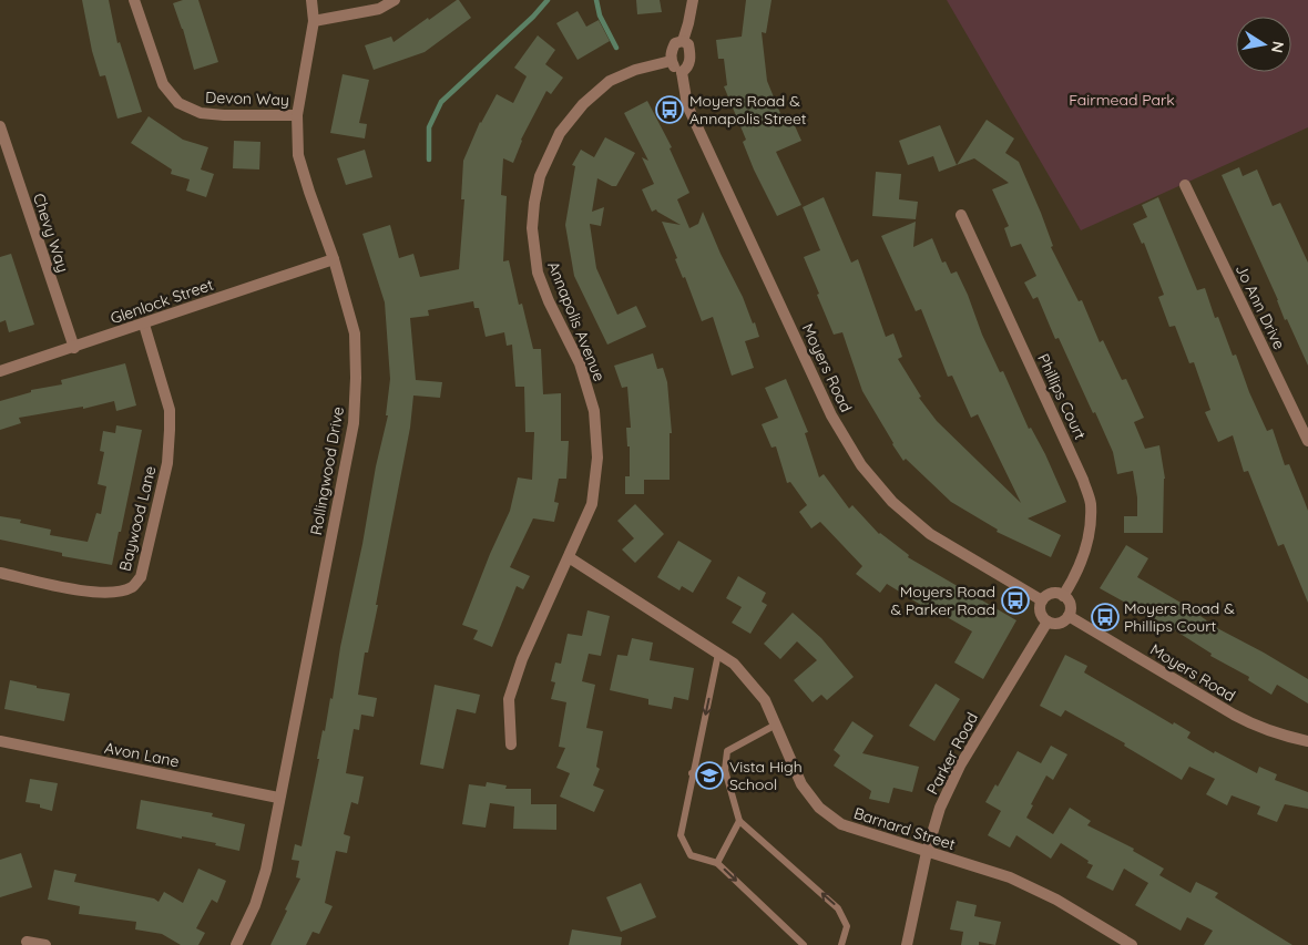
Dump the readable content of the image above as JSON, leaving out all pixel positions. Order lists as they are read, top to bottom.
{
  "streets": {
    "street": [
      "Devon Way",
      "Chevy Way",
      "Glenlock Street",
      "Jo Ann Drive",
      "Annapolis Avenue",
      "Moyers Road",
      "Phillips Court",
      "Rollingwood Drive",
      "Baywood Lane",
      "Parker Road",
      "Avon Lane",
      "Barnard Street"
    ]
  },
  "crossings": [
    ["Devon Way", "Rollingwood Drive"],
    ["Chevy Way", "Glenlock Street"],
    ["Glenlock Street", "Rollingwood Drive"],
    ["Glenlock Street", "Baywood Lane"],
    ["Annapolis Avenue", "Moyers Road"],
    ["Annapolis Avenue", "Barnard Street"],
    ["Moyers Road", "Phillips Court"],
    ["Moyers Road", "Parker Road"],
    ["Phillips Court", "Parker Road"],
    ["Rollingwood Drive", "Avon Lane"],
    ["Parker Road", "Barnard Street"]
  ],
  "parks": ["Fairmead Park"],
  "places": {
    "bus stop": ["Moyers Road & Annapolis Street", "Moyers Road & Parker Road", "Moyers Road & Phillips Court"],
    "school or university": ["Vista High School"]
  },
  "north": "right"
}
